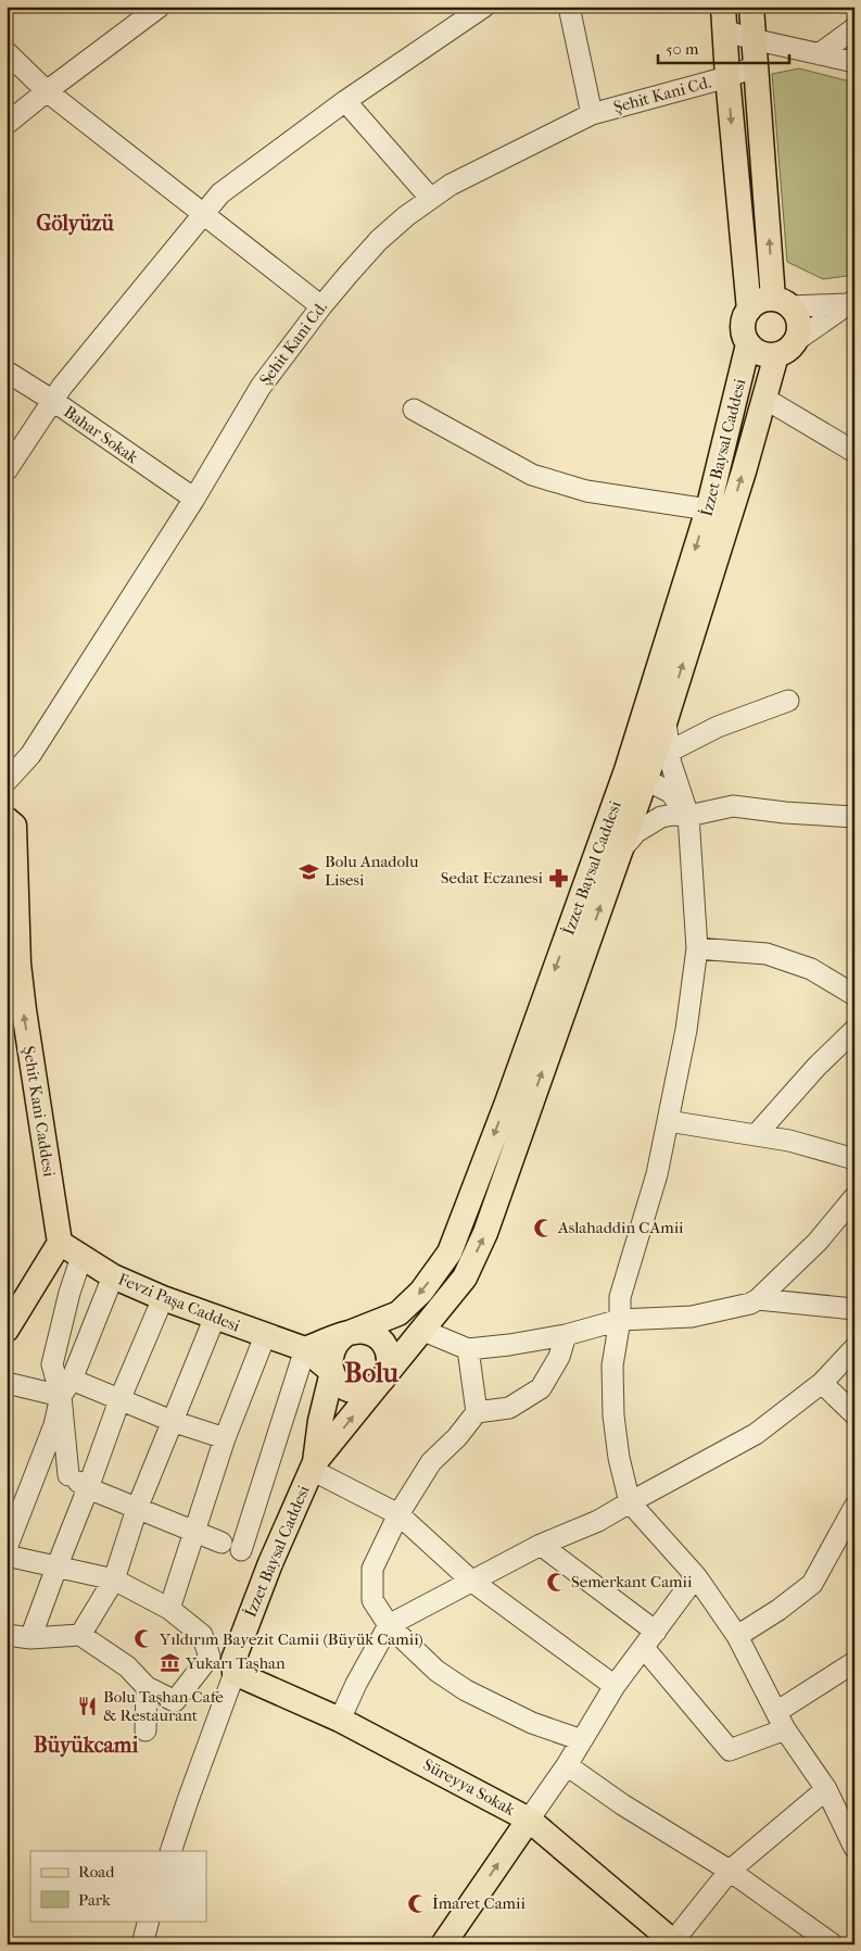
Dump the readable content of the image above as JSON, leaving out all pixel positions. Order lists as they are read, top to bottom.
{
  "streets": {
    "main road": [
      "İzzet Baysal Caddesi",
      "Şehit Kani Caddesi",
      "Fevzi Paşa Caddesi",
      "Süreyya Sokak"
    ],
    "street": ["Şehit Kani Cd.", "Bahar Sokak"]
  },
  "crossings": [
    ["Şehit Kani Cd.", "Bahar Sokak"],
    ["İzzet Baysal Caddesi", "Fevzi Paşa Caddesi"],
    ["İzzet Baysal Caddesi", "Süreyya Sokak"],
    ["Şehit Kani Caddesi", "Fevzi Paşa Caddesi"]
  ],
  "one_way": ["Şehit Kani Caddesi"],
  "districts": ["Gölyüzü", "Bolu", "Büyükcami"],
  "places": {
    "school or university": ["Bolu Anadolu Lisesi"],
    "pharmacy": ["Sedat Eczanesi"],
    "mosque": [
      "Aslahaddin CAmii",
      "Semerkant Camii",
      "Yıldırım Bayezit Camii (Büyük Camii)",
      "İmaret Camii"
    ],
    "museum": ["Yukarı Taşhan"],
    "restaurant": ["Bolu Taşhan Cafe & Restaurant"]
  },
  "legend": ["Road", "Park"],
  "scale_bar": "50 m"
}
